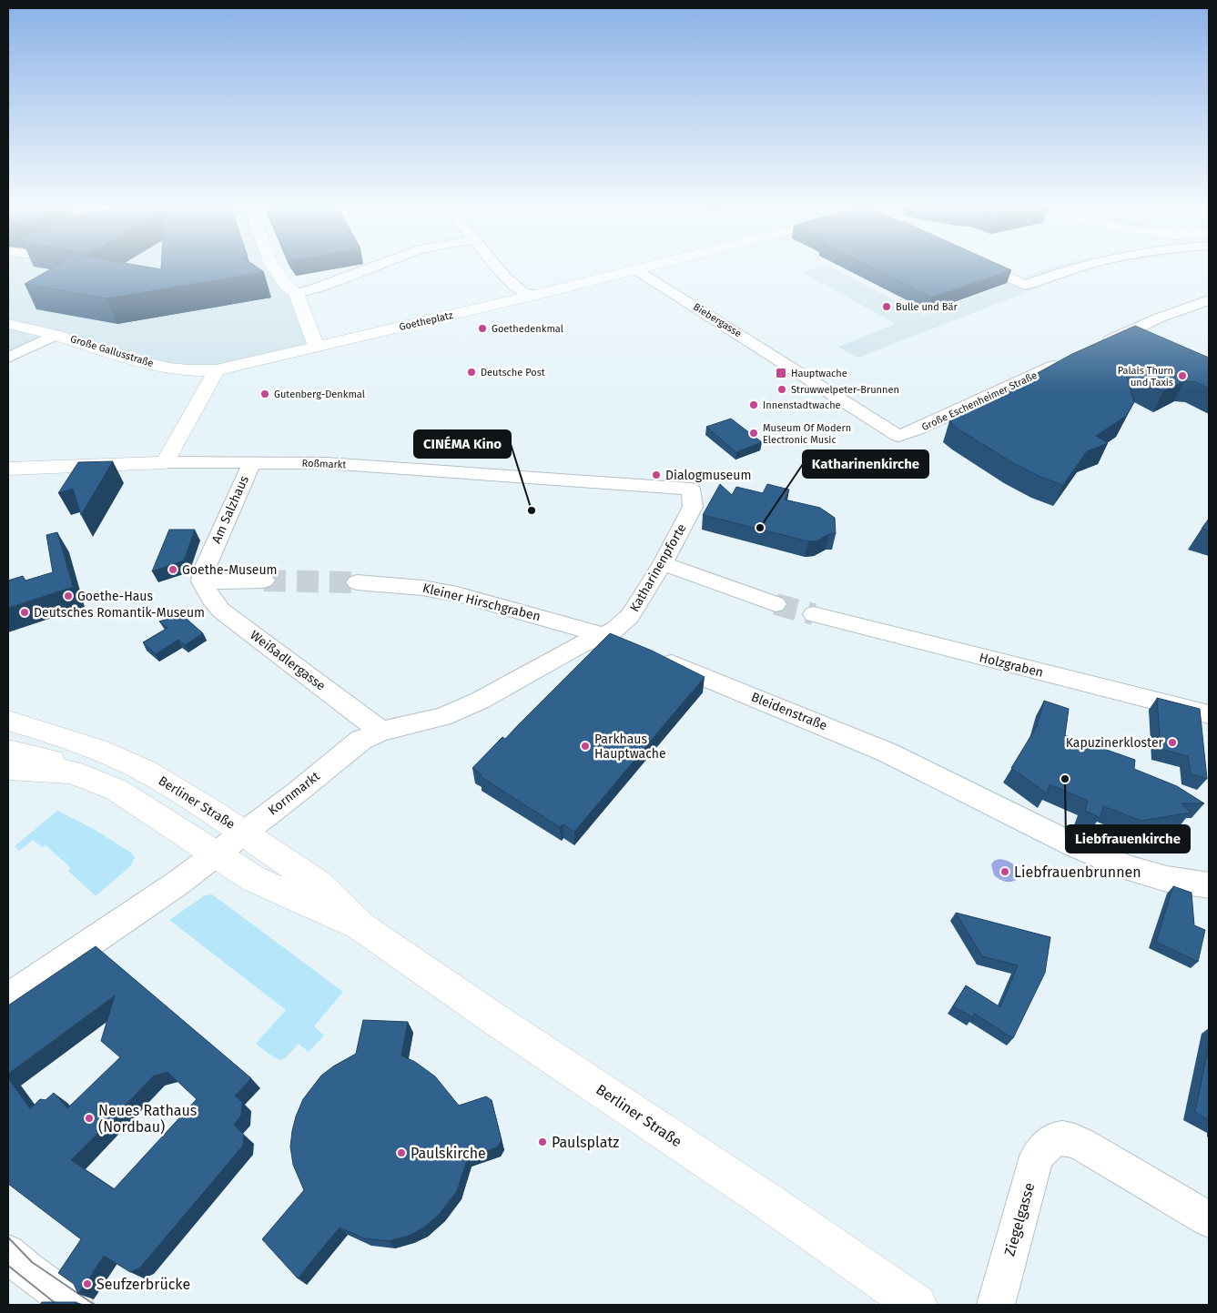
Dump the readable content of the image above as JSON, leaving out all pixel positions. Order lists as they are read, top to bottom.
{
  "streets": {
    "main road": ["Goetheplatz", "Große Gallusstraße", "Berliner Straße"],
    "street": [
      "Biebergasse",
      "Große Eschenheimer Straße",
      "Roßmarkt",
      "Am Salzhaus",
      "Katharinenpforte",
      "Kleiner Hirschgraben",
      "Weißadlergasse",
      "Holzgraben",
      "Bleidenstraße",
      "Kornmarkt",
      "Ziegelgasse"
    ]
  },
  "crossings": [
    ["Biebergasse", "Goetheplatz"],
    ["Biebergasse", "Große Eschenheimer Straße"],
    ["Roßmarkt", "Am Salzhaus"],
    ["Roßmarkt", "Katharinenpforte"],
    ["Am Salzhaus", "Weißadlergasse"],
    ["Katharinenpforte", "Kleiner Hirschgraben"],
    ["Katharinenpforte", "Bleidenstraße"],
    ["Katharinenpforte", "Kornmarkt"],
    ["Kleiner Hirschgraben", "Bleidenstraße"],
    ["Kleiner Hirschgraben", "Kornmarkt"],
    ["Weißadlergasse", "Kornmarkt"],
    ["Bleidenstraße", "Kornmarkt"],
    ["Kornmarkt", "Berliner Straße"]
  ],
  "places": {
    "other": [
      "Bulle und Bär",
      "Goethedenkmal",
      "Deutsche Post",
      "Palais Thurn und Taxis",
      "Struwwelpeter-Brunnen",
      "Gutenberg-Denkmal",
      "Innenstadtwache",
      "Museum Of Modern Electronic Music",
      "Dialogmuseum",
      "CINÉMA Kino",
      "Katharinenkirche",
      "Goethe-Museum",
      "Goethe-Haus",
      "Deutsches Romantik-Museum",
      "Kapuzinerkloster",
      "Parkhaus Hauptwache",
      "Liebfrauenkirche",
      "Liebfrauenbrunnen",
      "Neues Rathaus (Nordbau)",
      "Paulsplatz",
      "Paulskirche",
      "Seufzerbrücke"
    ],
    "transit": ["Hauptwache"]
  }
}
